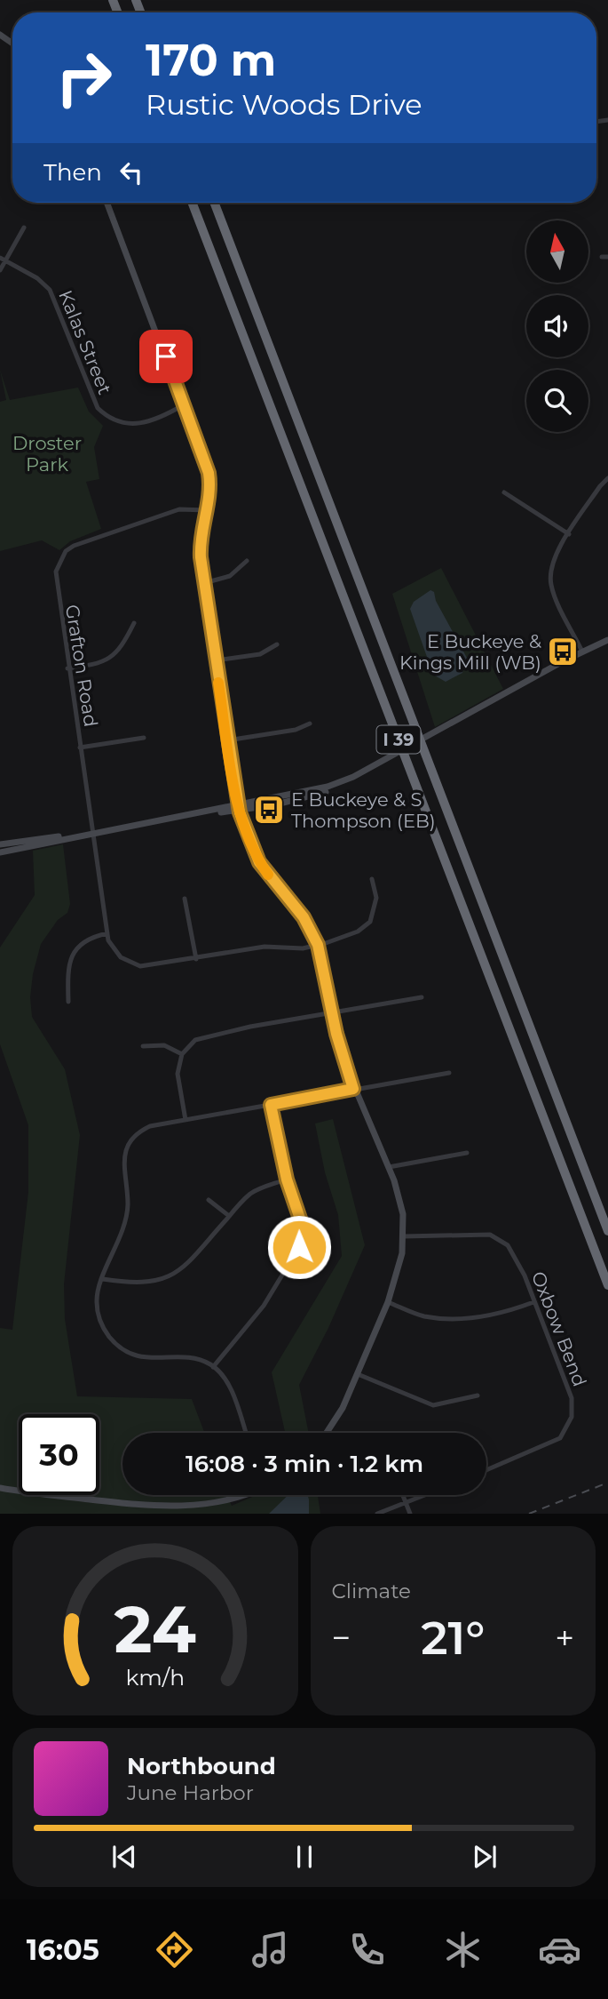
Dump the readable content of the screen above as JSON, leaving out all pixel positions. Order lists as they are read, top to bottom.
{
  "streets": {
    "highway": ["I 39"],
    "street": ["Kalas Street", "Grafton Road", "Oxbow Bend"]
  },
  "parks": ["Droster Park"],
  "places": {
    "bus stop": ["E Buckeye & Kings Mill (WB)", "E Buckeye & S Thompson (EB)"]
  },
  "north": "top",
  "page": {
    "turn": ["170 m", "Rustic Woods Drive"],
    "then": "Then",
    "limit": "30",
    "trip": "16:08 · 3 min · 1.2 km",
    "tile": "Climate",
    "heat": ["−", "21°", "+"],
    "song": ["Northbound", "June Harbor"],
    "tabs": "16:05",
    "gauge": ["24", "km/h"]
  }
}
